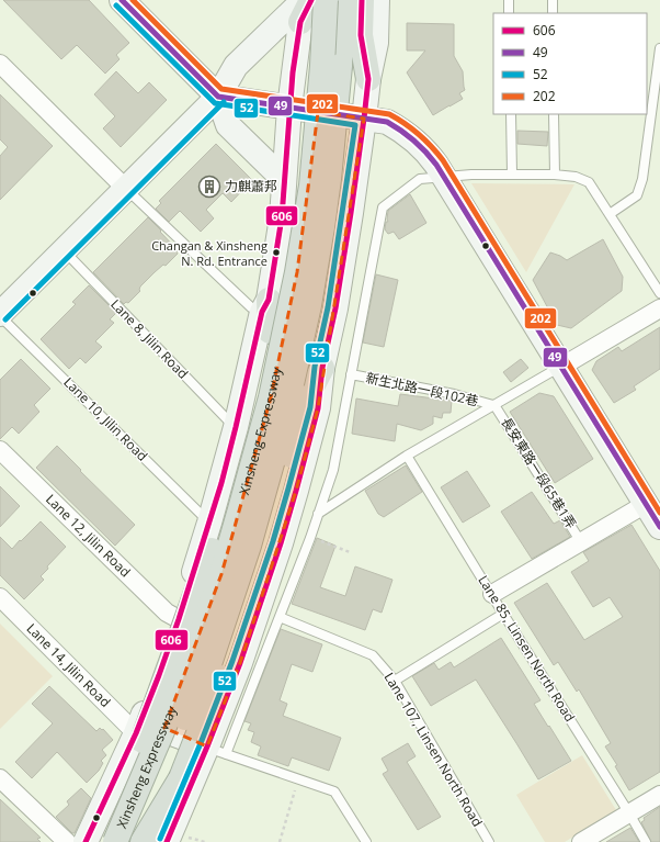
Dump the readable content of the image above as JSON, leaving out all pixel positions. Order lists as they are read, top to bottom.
{
  "streets": {
    "highway": ["Xinsheng Expressway"],
    "street": ["Lane 12, Jilin Road", "Lane 14, Jilin Road"],
    "lane": [
      "Lane 8, Jilin Road",
      "新生北路一段102巷",
      "Lane 10, Jilin Road",
      "長安東路一段65巷1弄",
      "Lane 85, Linsen North Road",
      "Lane 107, Linsen North Road"
    ]
  },
  "crossings": [
    ["新生北路一段102巷", "長安東路一段65巷1弄"]
  ],
  "places": {
    "building": ["力麒蕭邦"],
    "other": ["Changan & Xinsheng N. Rd. Entrance"]
  },
  "lines": [
    "transit line 606",
    "transit line 49",
    "transit line 202",
    "transit line 52"
  ],
  "legend": [
    "606",
    "49",
    "52",
    "202"
  ]
}
